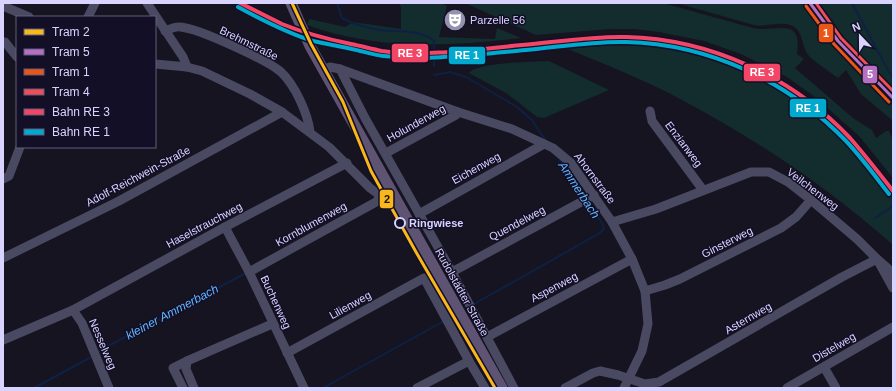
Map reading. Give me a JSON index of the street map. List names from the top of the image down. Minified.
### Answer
{"streets":{"main road":["Rudolstädter Straße"],"street":["Brehmstraße","Holunderweg","Enzianweg","Eichenweg","Adolf-Reichwein-Straße","Ahornstraße","Veilchenweg","Quendelweg","Kornblumenweg","Haselstrauchweg","Ginsterweg","Aspenweg","Buchenweg","Lilienweg","Asternweg","Nesselweg","Distelweg"]},"crossings":[["Holunderweg","Ahornstraße"],["Holunderweg","Rudolstädter Straße"],["Enzianweg","Veilchenweg"],["Eichenweg","Ahornstraße"],["Eichenweg","Rudolstädter Straße"],["Ahornstraße","Veilchenweg"],["Ahornstraße","Quendelweg"],["Ahornstraße","Ginsterweg"],["Ahornstraße","Aspenweg"],["Ahornstraße","Rudolstädter Straße"],["Ahornstraße","Asternweg"],["Veilchenweg","Ginsterweg"],["Veilchenweg","Asternweg"],["Quendelweg","Rudolstädter Straße"],["Kornblumenweg","Buchenweg"],["Haselstrauchweg","Buchenweg"],["Haselstrauchweg","Nesselweg"],["Aspenweg","Rudolstädter Straße"],["Buchenweg","Lilienweg"]],"water":["Ammerbach","kleiner Ammerbach"],"places":{"theatre":["Parzelle 56"],"other":["Ringwiese"]},"lines":["tram line 2","tram line 5","tram line 4","tram line 1"],"legend":["Tram 2","Tram 5","Tram 1","Tram 4","Bahn RE 3","Bahn RE 1"],"north":"top"}
